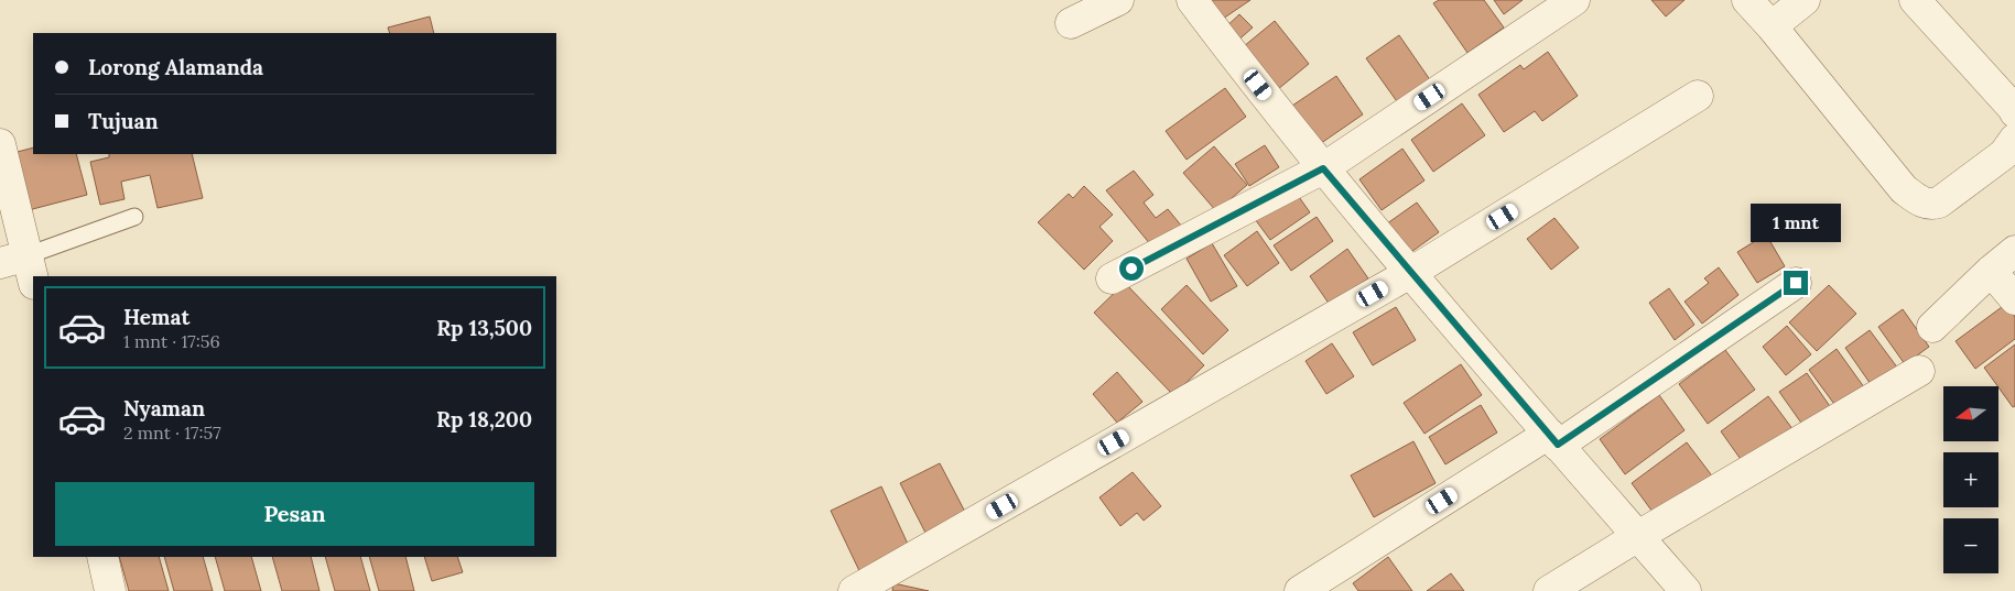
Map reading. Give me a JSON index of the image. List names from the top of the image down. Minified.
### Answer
{"north":"left","page":{"banner":["Lorong Alamanda","Tujuan"],"bubble":"1 mnt","list":[{"name":"Hemat","note":"1 mnt · 17:56","value":"Rp 13,500"},{"name":"Nyaman","note":"2 mnt · 17:57","value":"Rp 18,200"}],"map_buttons":["+","−"],"buttons":"Pesan"}}
